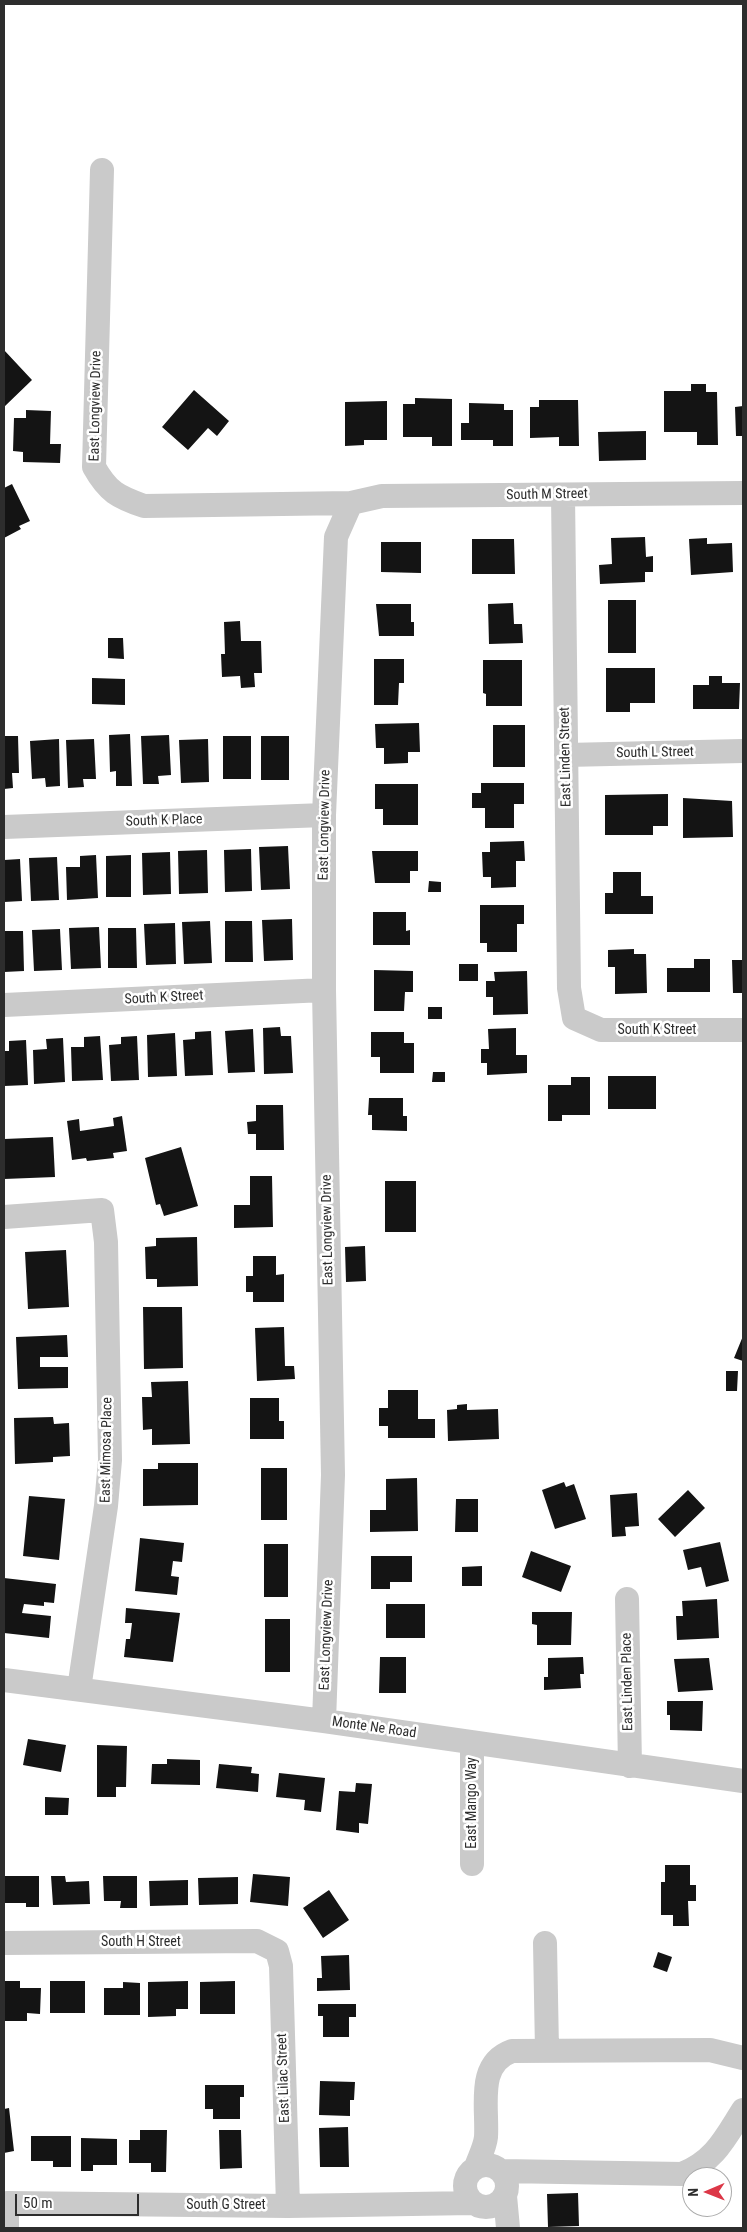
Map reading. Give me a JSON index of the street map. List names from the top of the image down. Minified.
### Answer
{"streets":{"street":["East Longview Drive","South M Street","South L Street","East Linden Street","South K Place","South K Street","East Mimosa Place","East Linden Place","Monte Ne Road","East Mango Way","South H Street","East Lilac Street","South G Street"]},"crossings":[["East Longview Drive","South M Street"],["East Longview Drive","South K Place"],["East Longview Drive","South K Street"],["East Longview Drive","Monte Ne Road"],["South M Street","East Linden Street"],["South L Street","East Linden Street"],["East Linden Street","South K Street"],["East Mimosa Place","Monte Ne Road"],["East Linden Place","Monte Ne Road"],["Monte Ne Road","East Mango Way"],["South H Street","East Lilac Street"],["East Lilac Street","South G Street"]],"scale_bar":"50 m","north":"left"}
